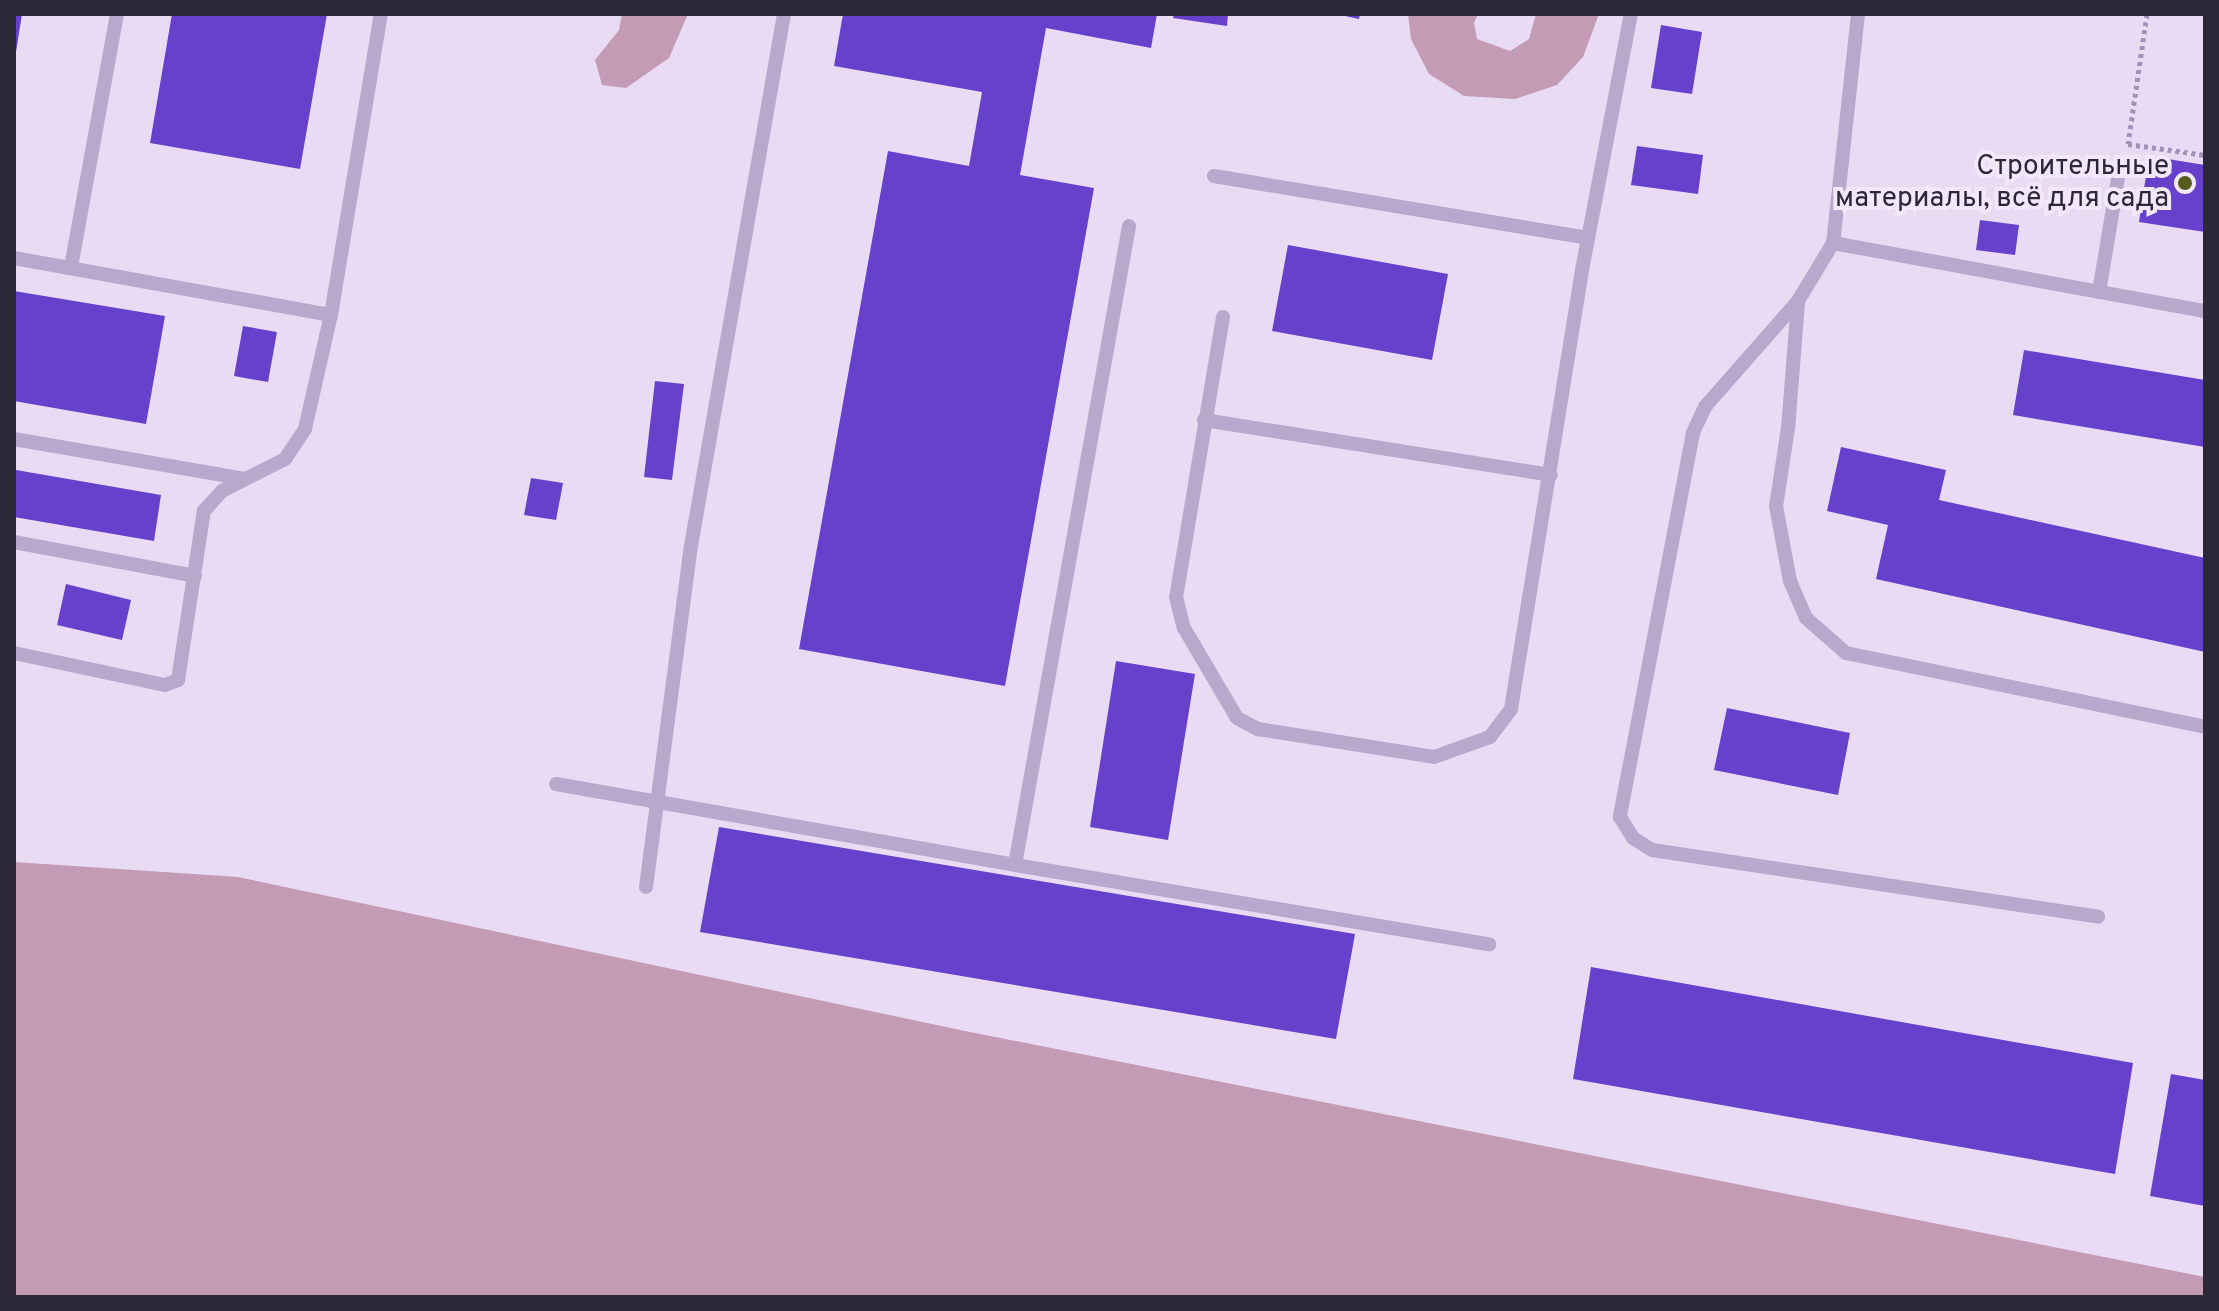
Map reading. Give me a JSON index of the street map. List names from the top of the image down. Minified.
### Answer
{"places":["Строительные материалы, всё для сада"]}
